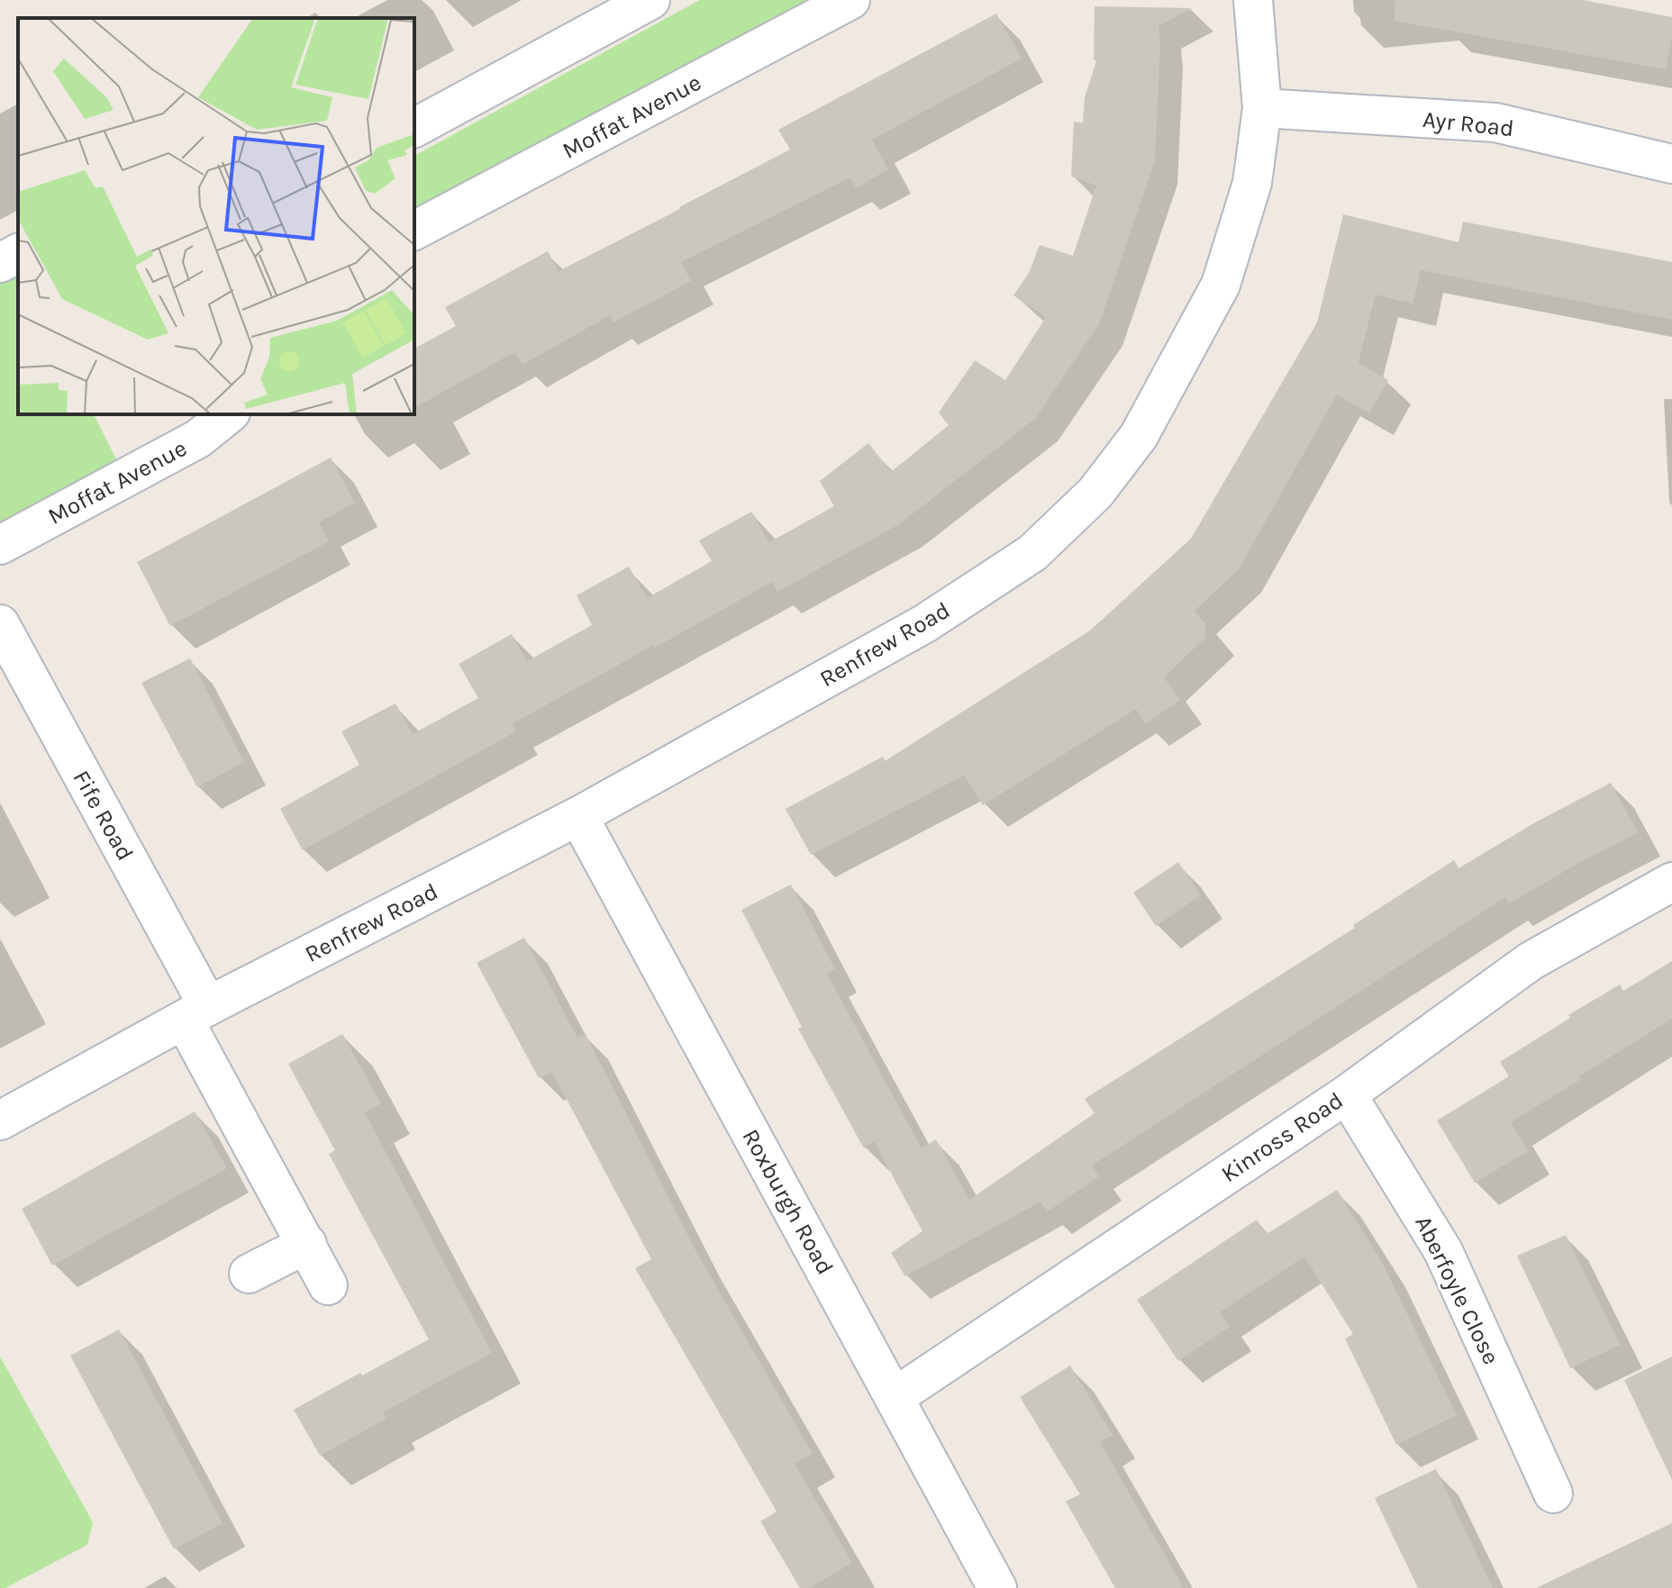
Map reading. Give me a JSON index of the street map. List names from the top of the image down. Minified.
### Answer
{"streets":{"street":["Moffat Avenue","Ayr Road","Renfrew Road","Fife Road","Kinross Road","Roxburgh Road","Aberfoyle Close"]},"crossings":[["Ayr Road","Renfrew Road"],["Renfrew Road","Fife Road"],["Renfrew Road","Roxburgh Road"],["Kinross Road","Roxburgh Road"],["Kinross Road","Aberfoyle Close"]]}
